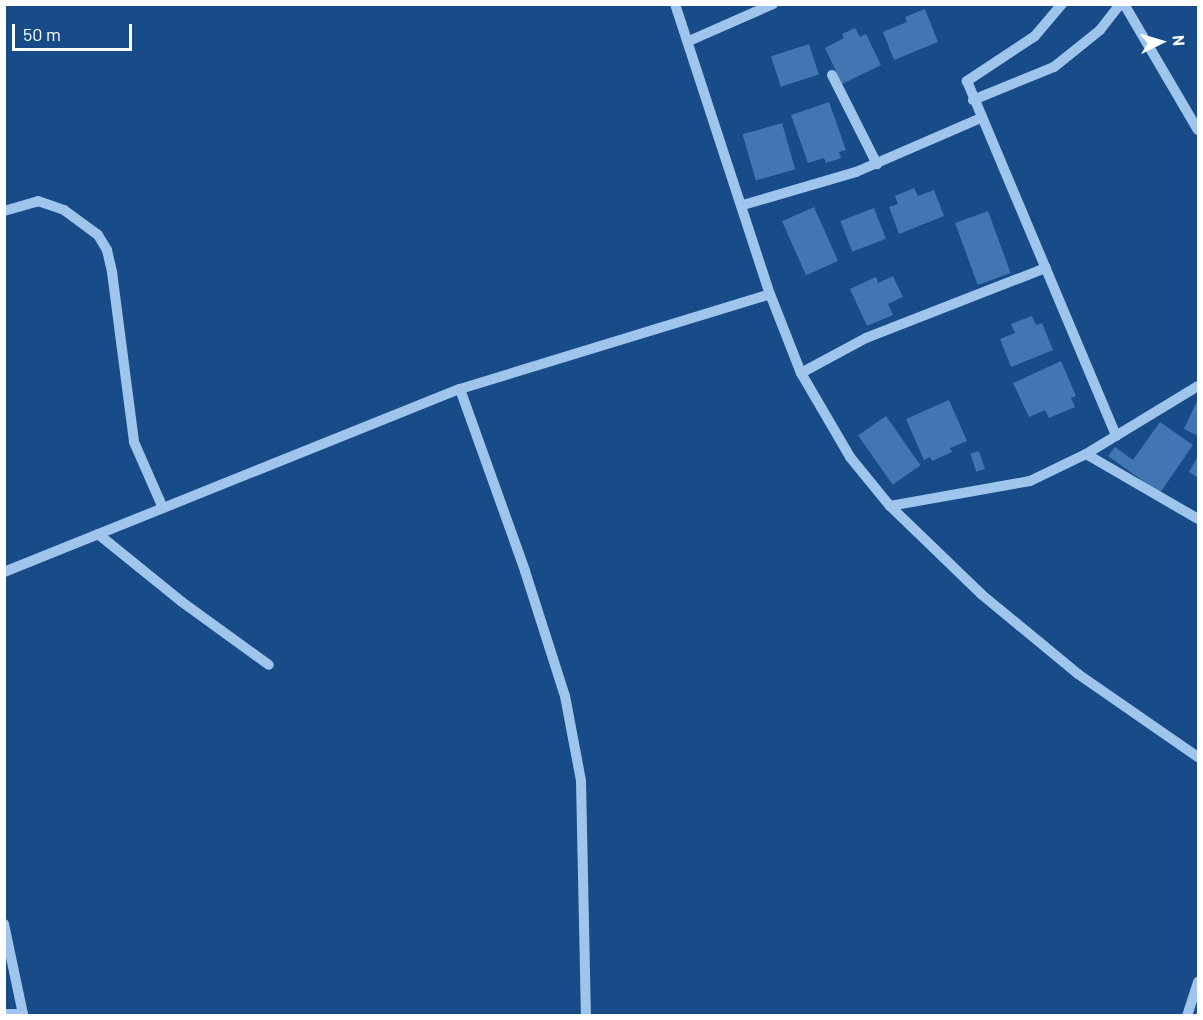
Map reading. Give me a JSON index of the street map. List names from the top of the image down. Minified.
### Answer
{"scale_bar":"50 m","north":"right"}
